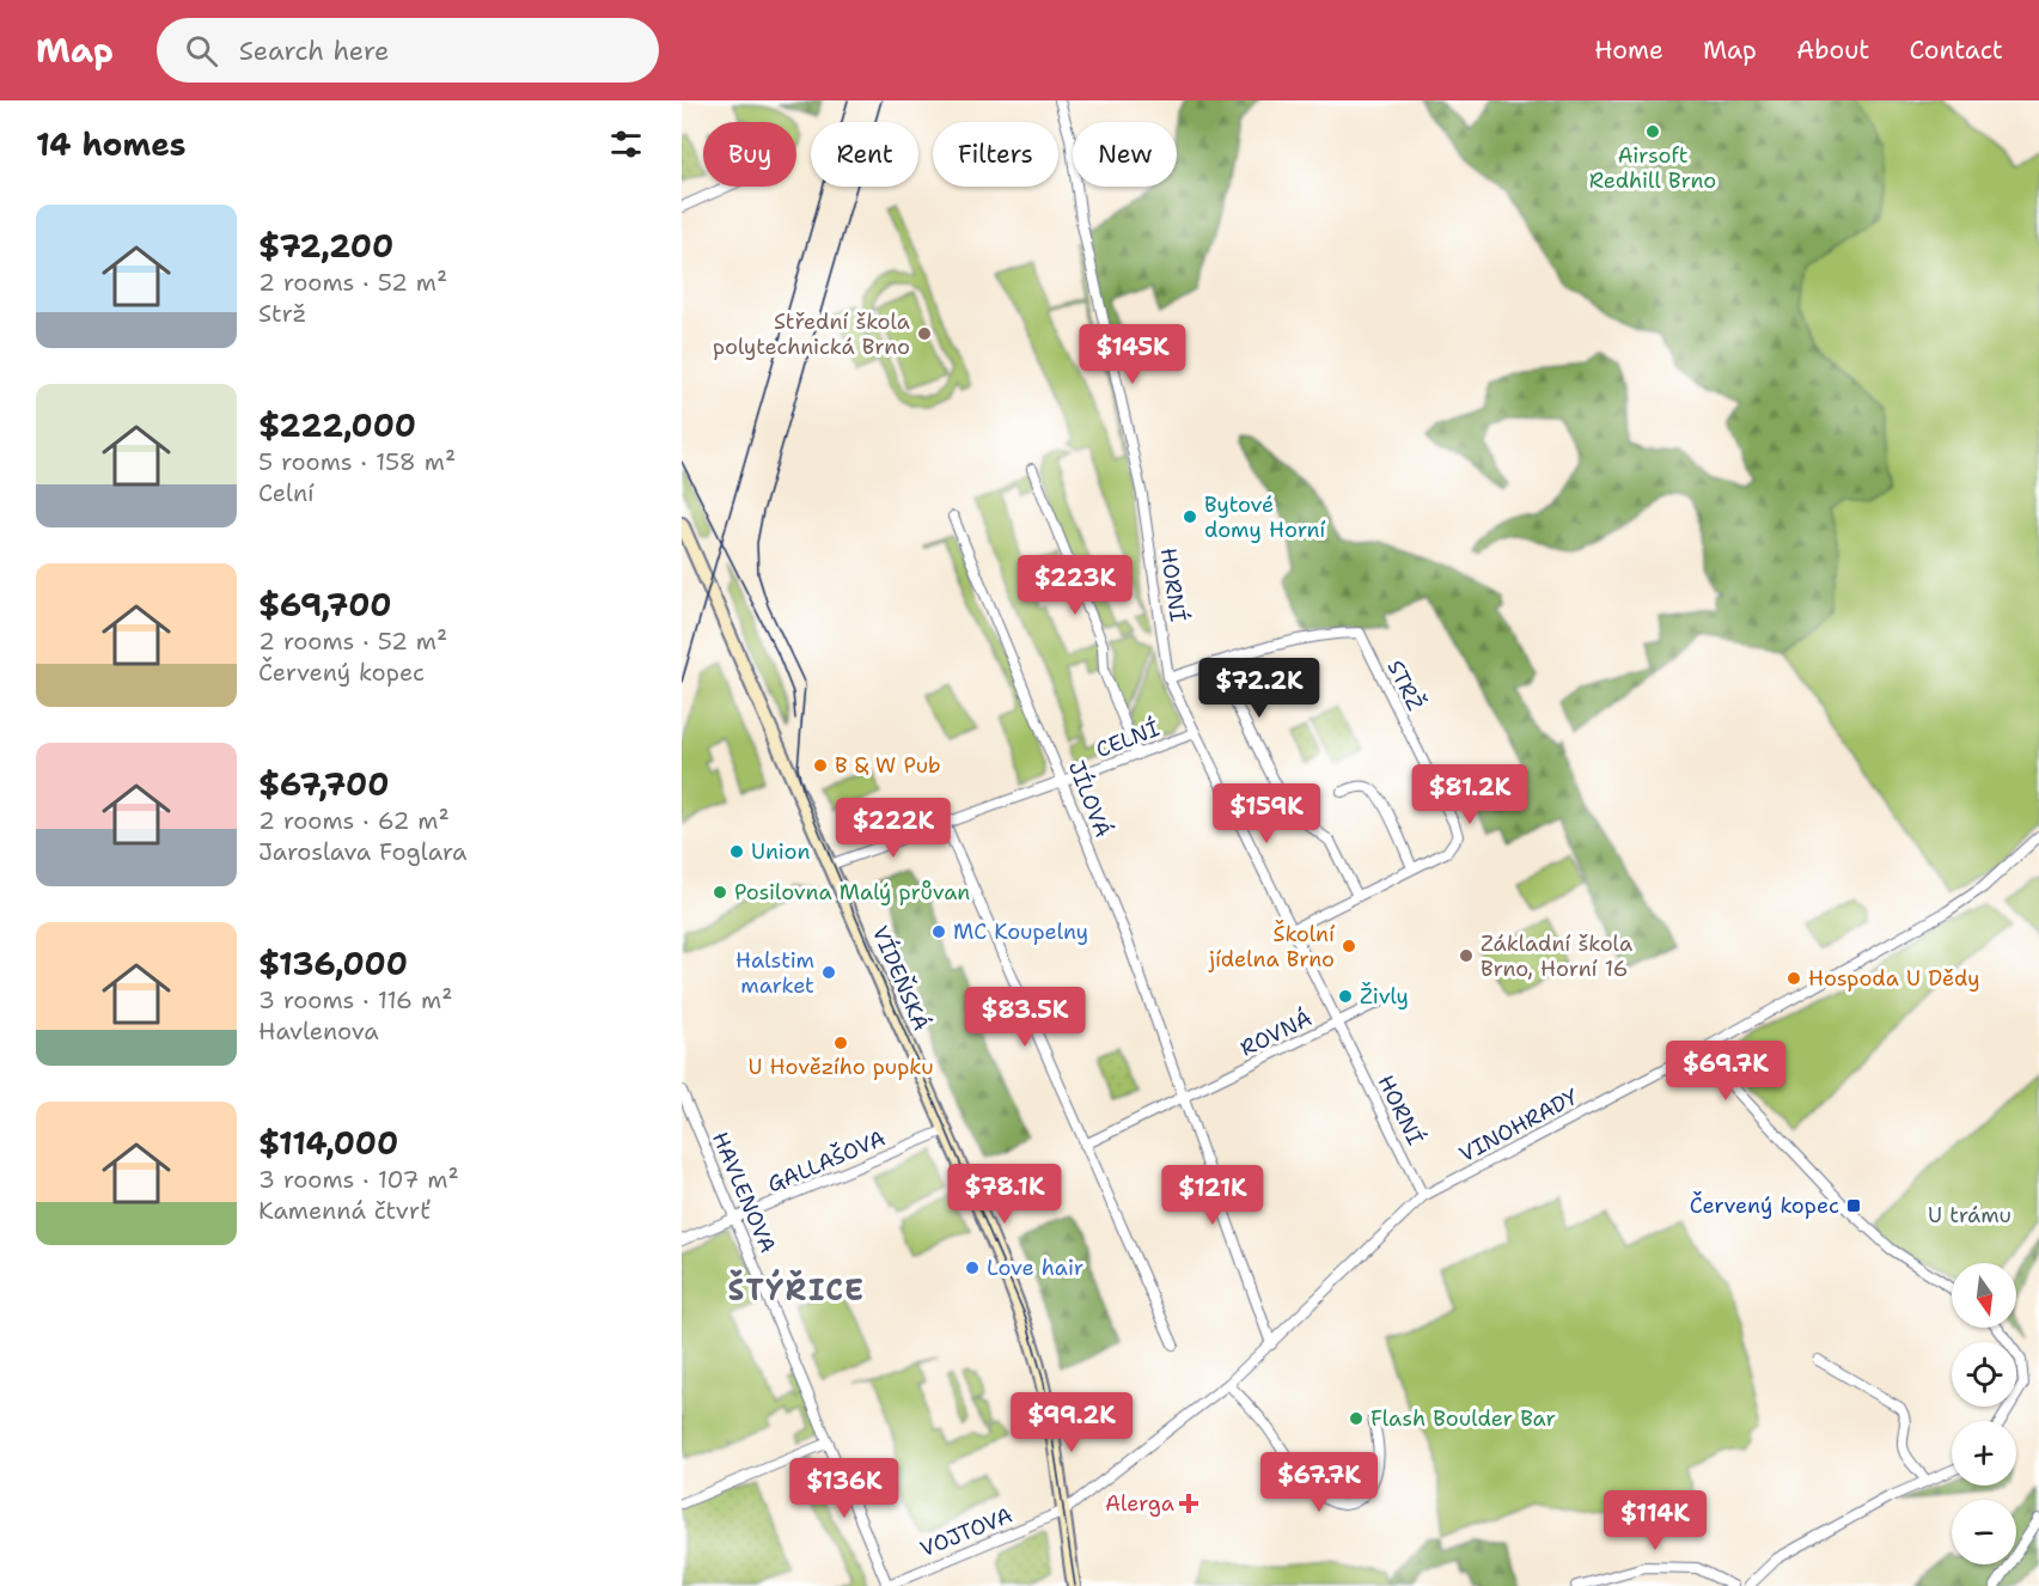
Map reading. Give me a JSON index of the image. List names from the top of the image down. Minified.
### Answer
{"streets":{"main road":["VÍDEŇSKÁ"],"street":["HORNÍ","STRŽ","CELNÍ","JÍLOVÁ","ROVNÁ","VINOHRADY","GALLAŠOVA","HAVLENOVA","VOJTOVA"]},"crossings":[["HORNÍ","STRŽ"],["HORNÍ","CELNÍ"],["HORNÍ","ROVNÁ"],["HORNÍ","VINOHRADY"],["CELNÍ","JÍLOVÁ"],["CELNÍ","VÍDEŇSKÁ"],["JÍLOVÁ","ROVNÁ"],["JÍLOVÁ","VINOHRADY"],["VÍDEŇSKÁ","VINOHRADY"],["VÍDEŇSKÁ","GALLAŠOVA"],["VÍDEŇSKÁ","VOJTOVA"],["VINOHRADY","VOJTOVA"],["GALLAŠOVA","HAVLENOVA"],["HAVLENOVA","VOJTOVA"]],"districts":["ŠTÝŘICE"],"parks":["U trámu"],"places":{"other":["Airsoft Redhill Brno","Střední škola polytechnická Brno","Bytové domy Horní","B & W Pub","Union","Posilovna Malý průvan","MC Koupelny","Školní jídelna Brno","Základní škola Brno, Horní 16","Halstim market","Hospoda U Dědy","Živly","U Hovězího pupku","Love hair","Flash Boulder Bar"],"transit":["Červený kopec"],"health":["Alerga"]},"north":"bottom","page":{"header":"Map","search":"Search here","nav":["Home","Map","About","Contact"],"heading":"14 homes","chip":["Buy","Rent","Filters","New"],"list":[{"name":"$72,200","note":"2 rooms · 52 m² · Strž"},{"name":"$222,000","note":"5 rooms · 158 m² · Celní"},{"name":"$69,700","note":"2 rooms · 52 m² · Červený kopec"},{"name":"$67,700","note":"2 rooms · 62 m² · Jaroslava Foglara"},{"name":"$136,000","note":"3 rooms · 116 m² · Havlenova"},{"name":"$114,000","note":"3 rooms · 107 m² · Kamenná čtvrť"}],"price":["$145K","$223K","$72.2K","$81.2K","$159K","$222K","$83.5K","$69.7K","$78.1K","$121K","$99.2K","$67.7K","$136K","$114K"],"map_buttons":["+","−"]}}
